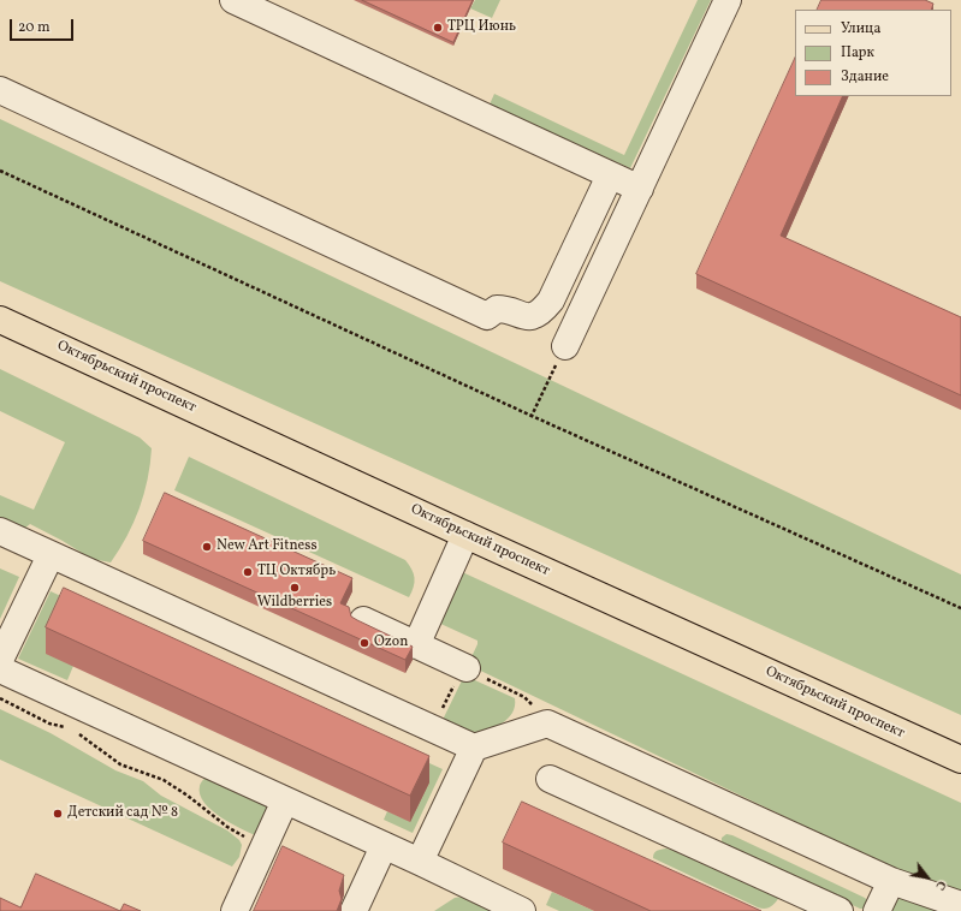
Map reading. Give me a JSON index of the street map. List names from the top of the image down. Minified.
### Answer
{"streets":{"main road":["Октябрьский проспект"]},"places":["ТРЦ Июнь","New Art Fitness","ТЦ Октябрь","Wildberries","Ozon","Детский сад № 8"],"legend":["Улица","Парк","Здание"],"scale_bar":"20 m","north":"bottom right"}
